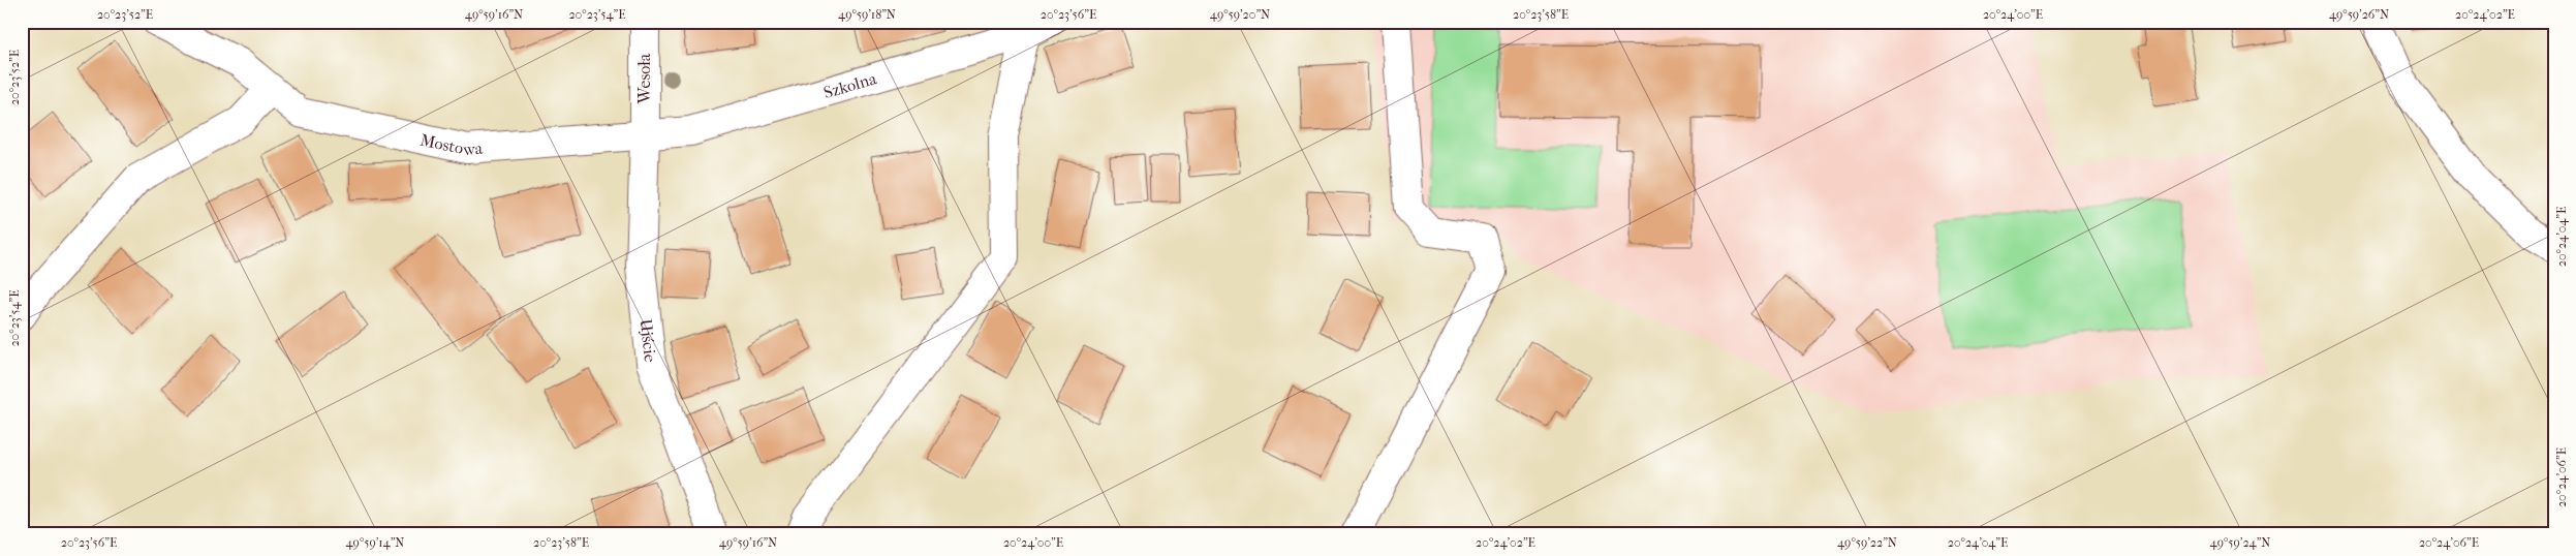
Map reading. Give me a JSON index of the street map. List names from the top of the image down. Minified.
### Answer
{"streets":{"street":["Wesoła","Szkolna","Mostowa","Ujście"]},"crossings":[["Wesoła","Szkolna"],["Wesoła","Mostowa"],["Wesoła","Ujście"],["Szkolna","Mostowa"],["Szkolna","Ujście"],["Mostowa","Ujście"]],"coordinates":["20°23'52\"E","49°59'16\"N","20°23'54\"E","49°59'18\"N","20°23'56\"E","49°59'20\"N","20°23'58\"E","20°24'00\"E","49°59'26\"N","20°24'02\"E","20°24'04\"E","20°24'06\"E","49°59'14\"N","49°59'22\"N","49°59'24\"N"]}
